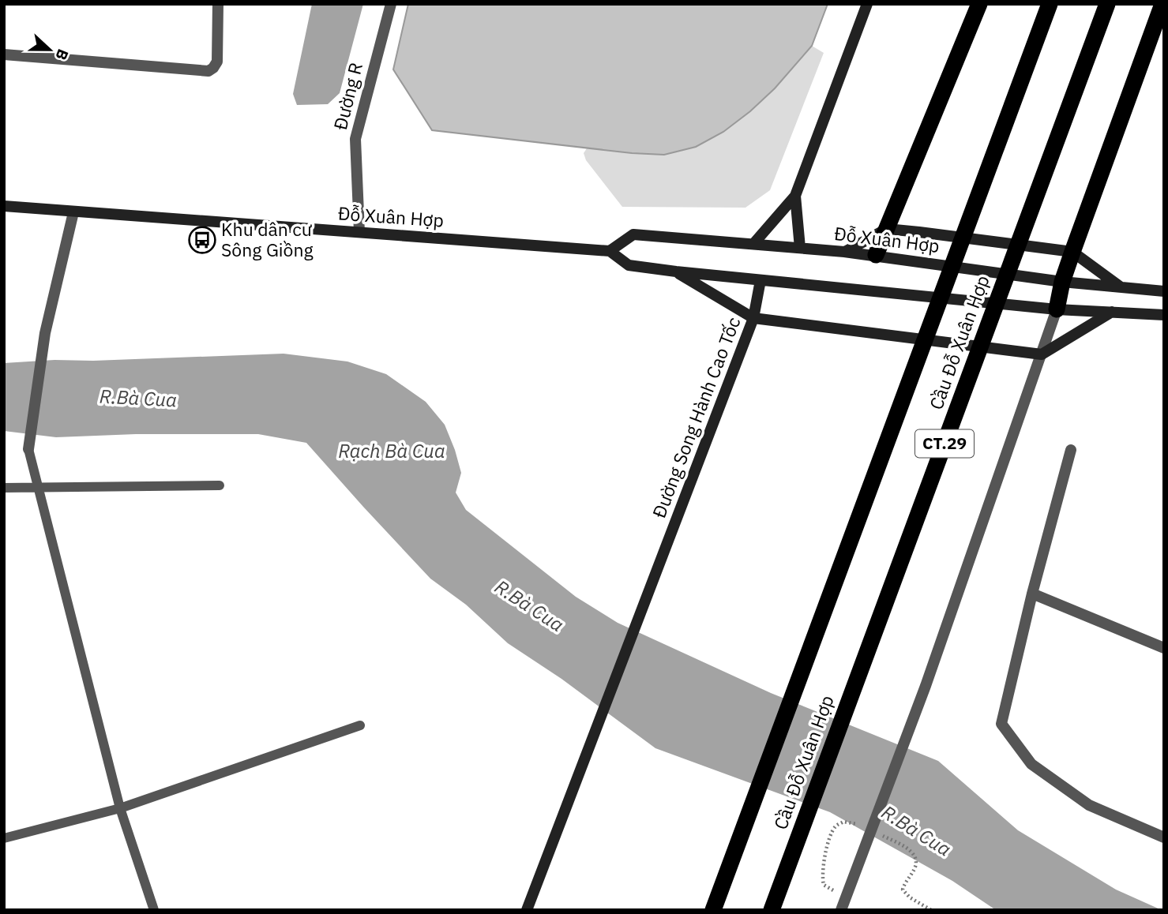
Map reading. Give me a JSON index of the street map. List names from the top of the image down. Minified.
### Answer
{"streets":{"highway":["Cầu Đỗ Xuân Hợp","CT.29"],"main road":["Đỗ Xuân Hợp","Đường Song Hành Cao Tốc"],"street":["Đường R"]},"crossings":[["Đường R","Đỗ Xuân Hợp"],["Đỗ Xuân Hợp","Đường Song Hành Cao Tốc"]],"water":["R.Bà Cua","Rạch Bà Cua"],"places":{"bus stop":["Khu dân cư Sông Giồng"]},"north":"right"}
